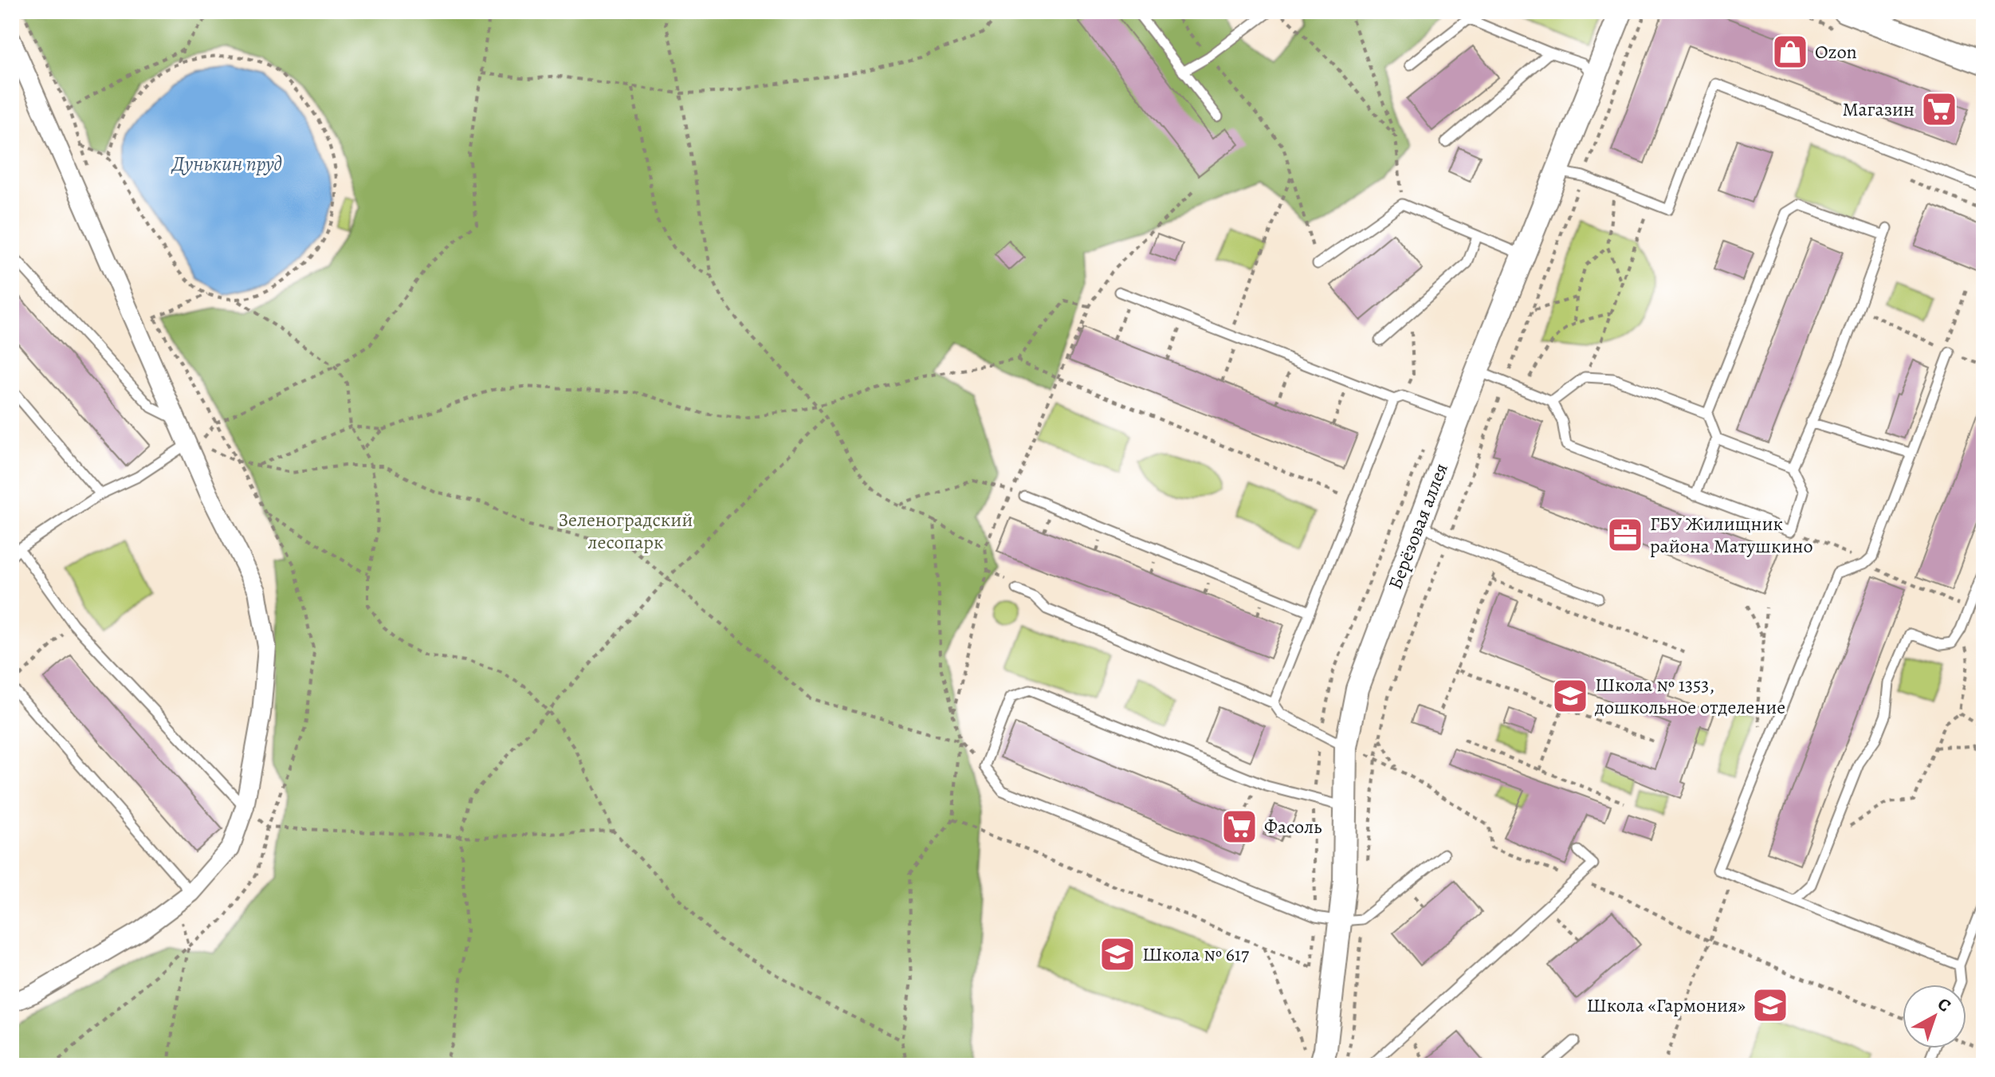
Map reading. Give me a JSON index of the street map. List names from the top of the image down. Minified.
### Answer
{"streets":{"street":["Берёзовая аллея"]},"water":["Дунькин пруд"],"parks":["Зеленоградский лесопарк"],"places":{"shop":["Ozon"],"supermarket":["Магазин","Фасоль"],"office":["ГБУ Жилищник района Матушкино"],"school or university":["Школа № 1353, дошкольное отделение","Школа № 617","Школа «Гармония»"]},"north":"top right"}
